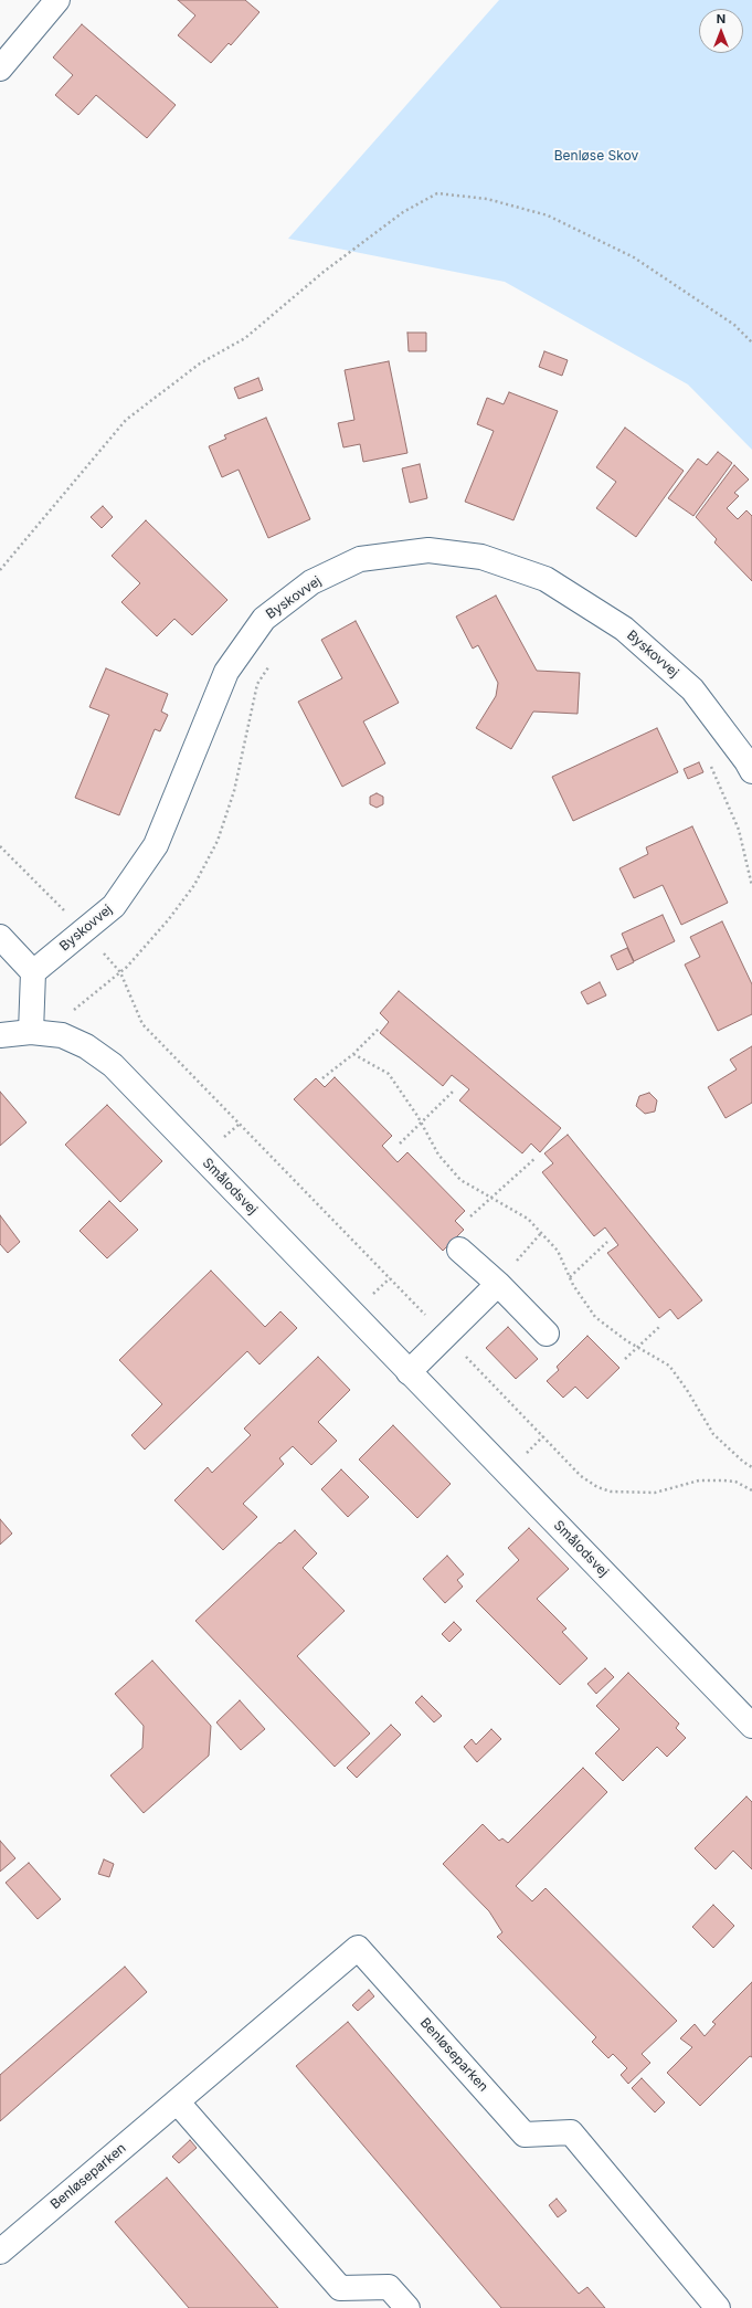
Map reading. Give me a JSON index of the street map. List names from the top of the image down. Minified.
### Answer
{"streets":{"street":["Byskovvej","Smålodsvej","Benløseparken"]},"parks":["Benløse Skov"],"north":"top"}
